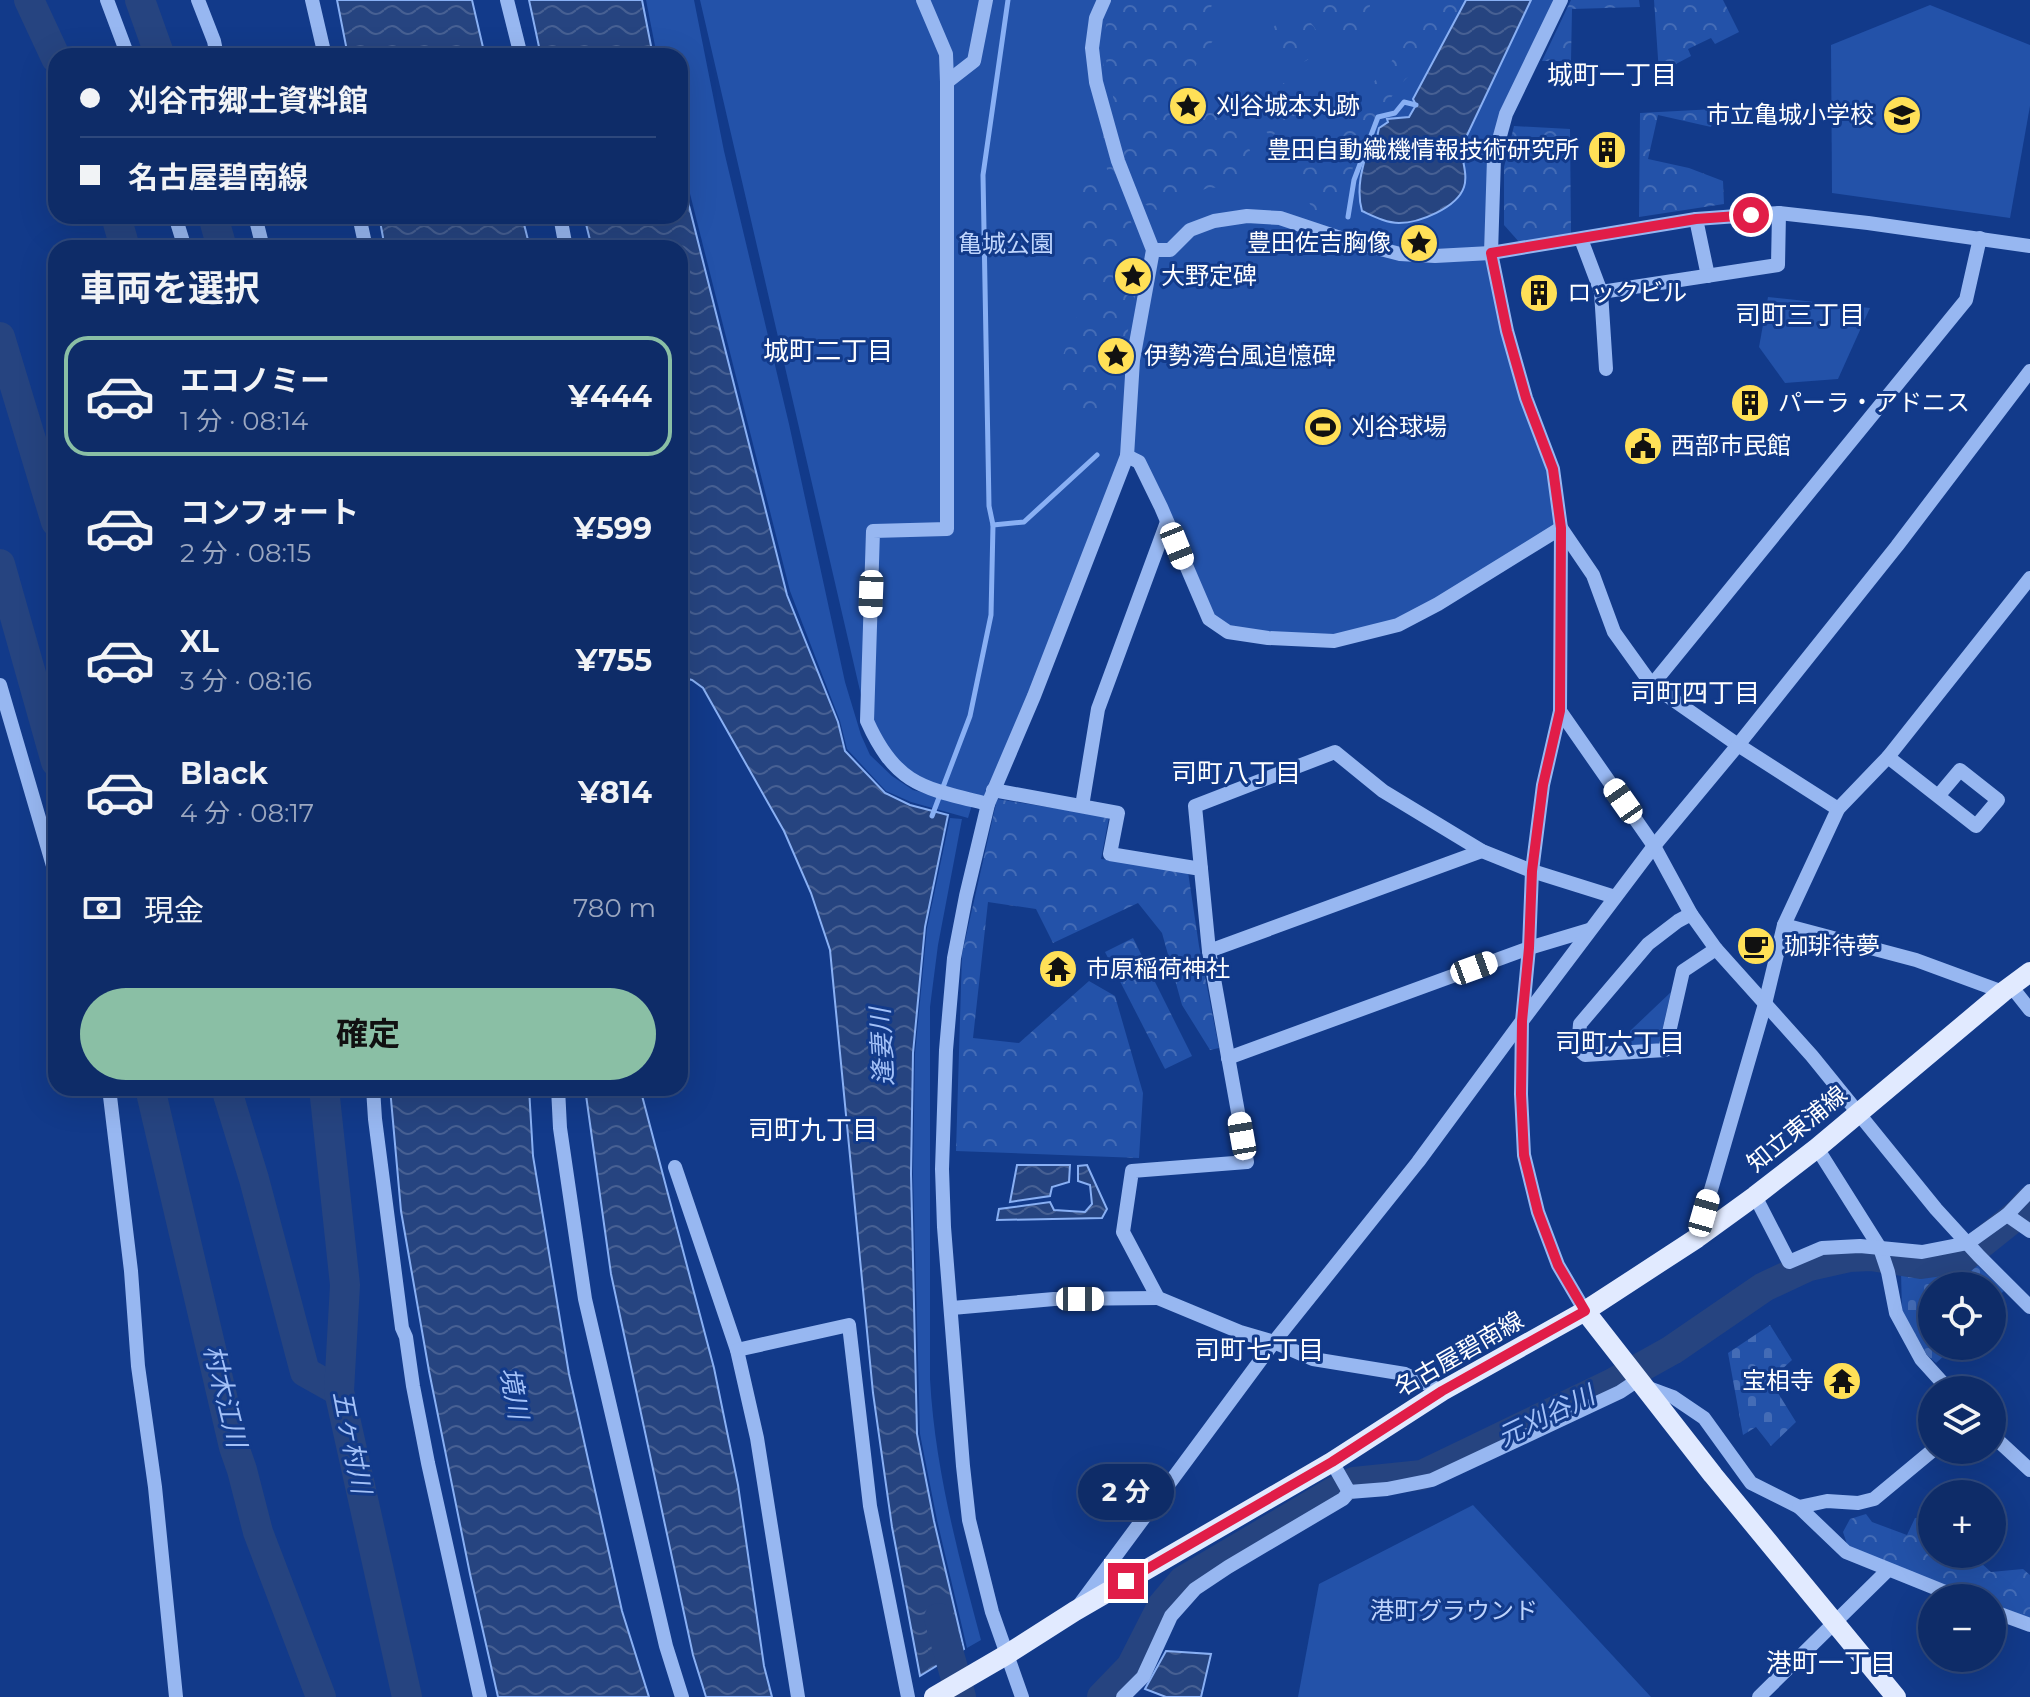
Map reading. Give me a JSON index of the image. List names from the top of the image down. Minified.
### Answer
{"streets":{"main road":["知立東浦線","名古屋碧南線"]},"crossings":[["知立東浦線","名古屋碧南線"]],"districts":["城町一丁目","司町三丁目","城町二丁目","司町四丁目","司町八丁目","司町六丁目","司町九丁目","司町七丁目","港町一丁目"],"water":["逢妻川","境川","村木江川","元刈谷川","五ヶ村川"],"parks":["亀城公園","港町グラウンド"],"places":{"place":["刈谷城本丸跡","豊田佐吉胸像","大野定碑","伊勢湾台風追憶碑"],"school or university":["市立亀城小学校"],"building":["豊田自動織機情報技術研究所","ロックビル","パーラ・アドニス"],"sports":["刈谷球場"],"public building":["西部市民館"],"cafe":["珈琲待夢"],"temple":["市原稲荷神社","宝相寺"]},"page":{"banner":["刈谷市郷土資料館","名古屋碧南線"],"heading":"車両を選択","list":[{"name":"エコノミー","note":"1 分 · 08:14","value":"¥444"},{"name":"コンフォート","note":"2 分 · 08:15","value":"¥599"},{"name":"XL","note":"3 分 · 08:16","value":"¥755"},{"name":"Black","note":"4 分 · 08:17","value":"¥814"}],"pay":["現金","780 m"],"buttons":"確定","map_buttons":["+","−"],"bubble":"2 分"}}
